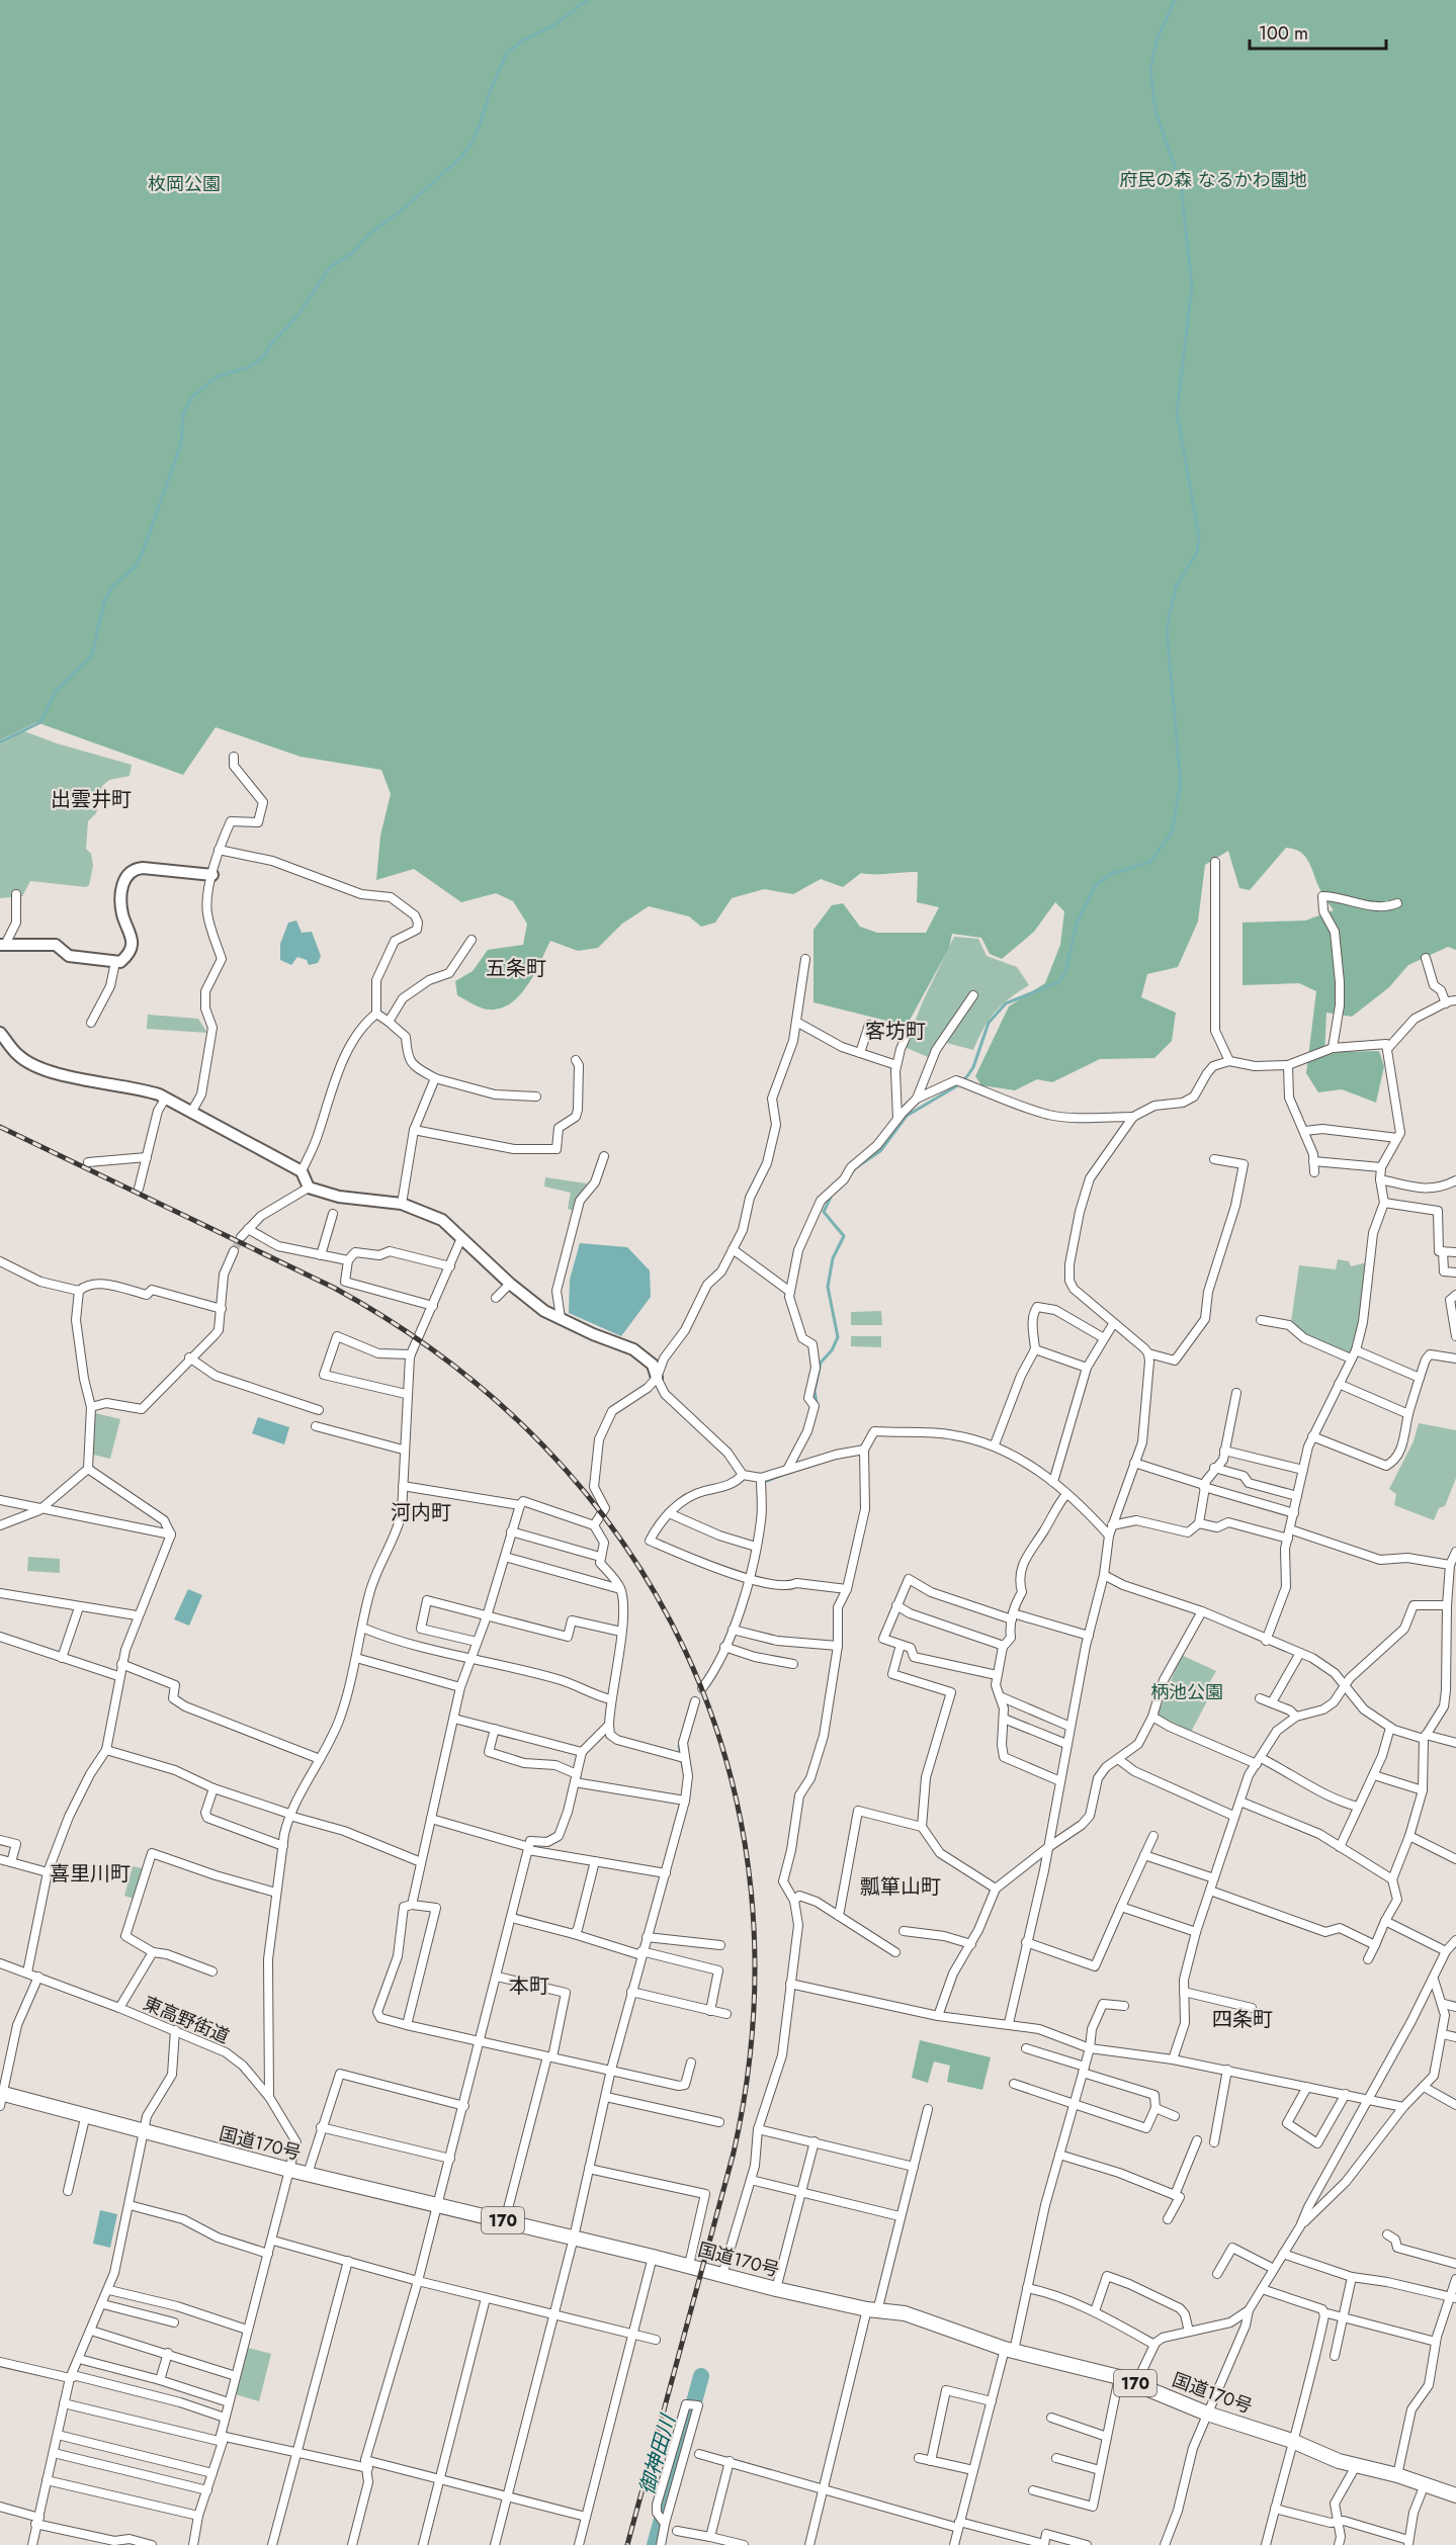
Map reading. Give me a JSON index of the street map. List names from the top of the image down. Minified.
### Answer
{"streets":{"highway":["国道170号","170"],"street":["東高野街道"]},"crossings":[["東高野街道","国道170号"]],"districts":["出雲井町","五条町","客坊町","河内町","喜里川町","瓢箪山町","本町","四条町"],"water":["御神田川"],"parks":["府民の森 なるかわ園地","枚岡公園","柄池公園"],"scale_bar":"100 m"}
